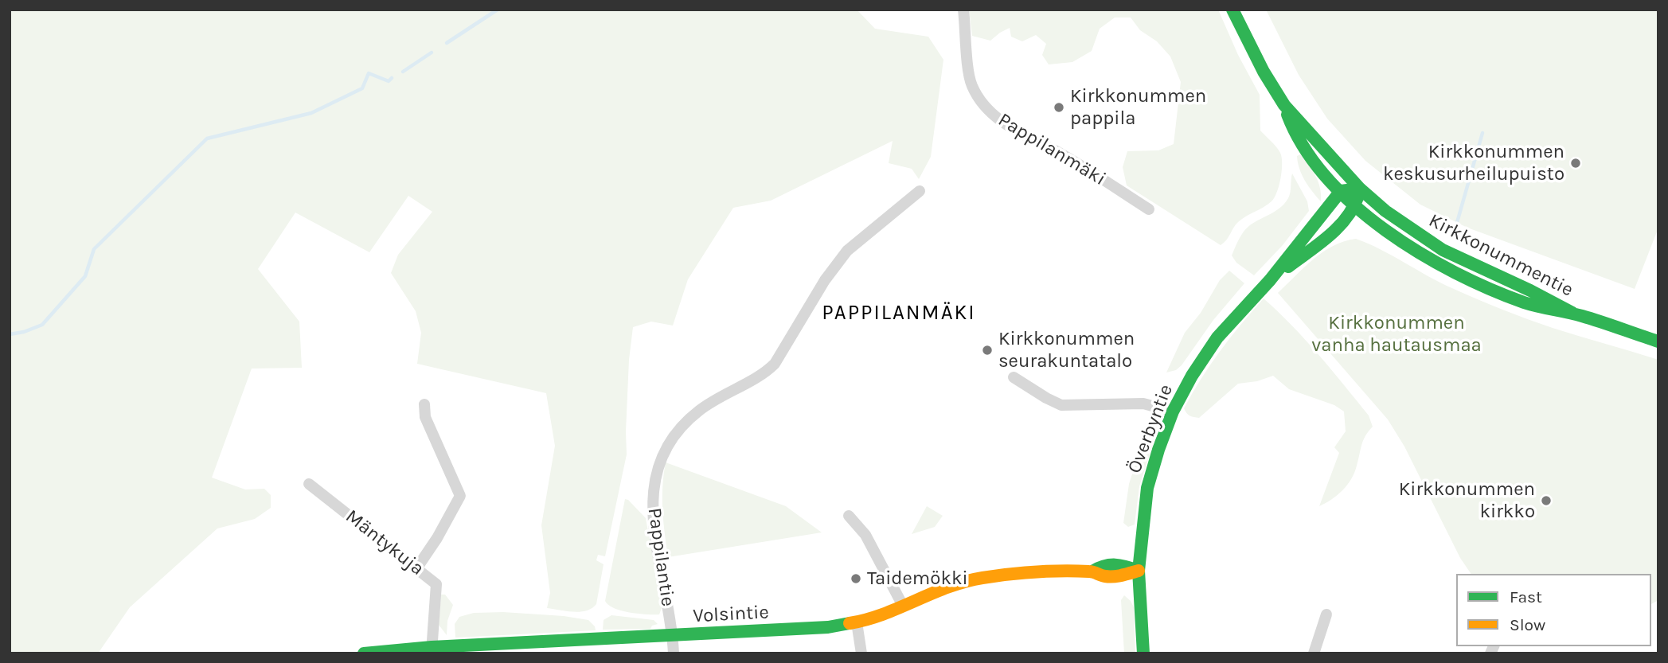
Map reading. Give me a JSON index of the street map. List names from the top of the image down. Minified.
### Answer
{"streets":{"street":["Pappilanmäki","Kirkkonummentie","Överbyntie","Mäntykuja","Pappilantie","Volsintie"]},"crossings":[["Kirkkonummentie","Överbyntie"],["Överbyntie","Volsintie"],["Mäntykuja","Volsintie"],["Pappilantie","Volsintie"]],"districts":["PAPPILANMÄKI"],"parks":["Kirkkonummen vanha hautausmaa"],"places":["Kirkkonummen pappila","Kirkkonummen keskusurheilupuisto","Kirkkonummen seurakuntatalo","Kirkkonummen kirkko","Taidemökki"],"legend":["Fast","Slow"]}
